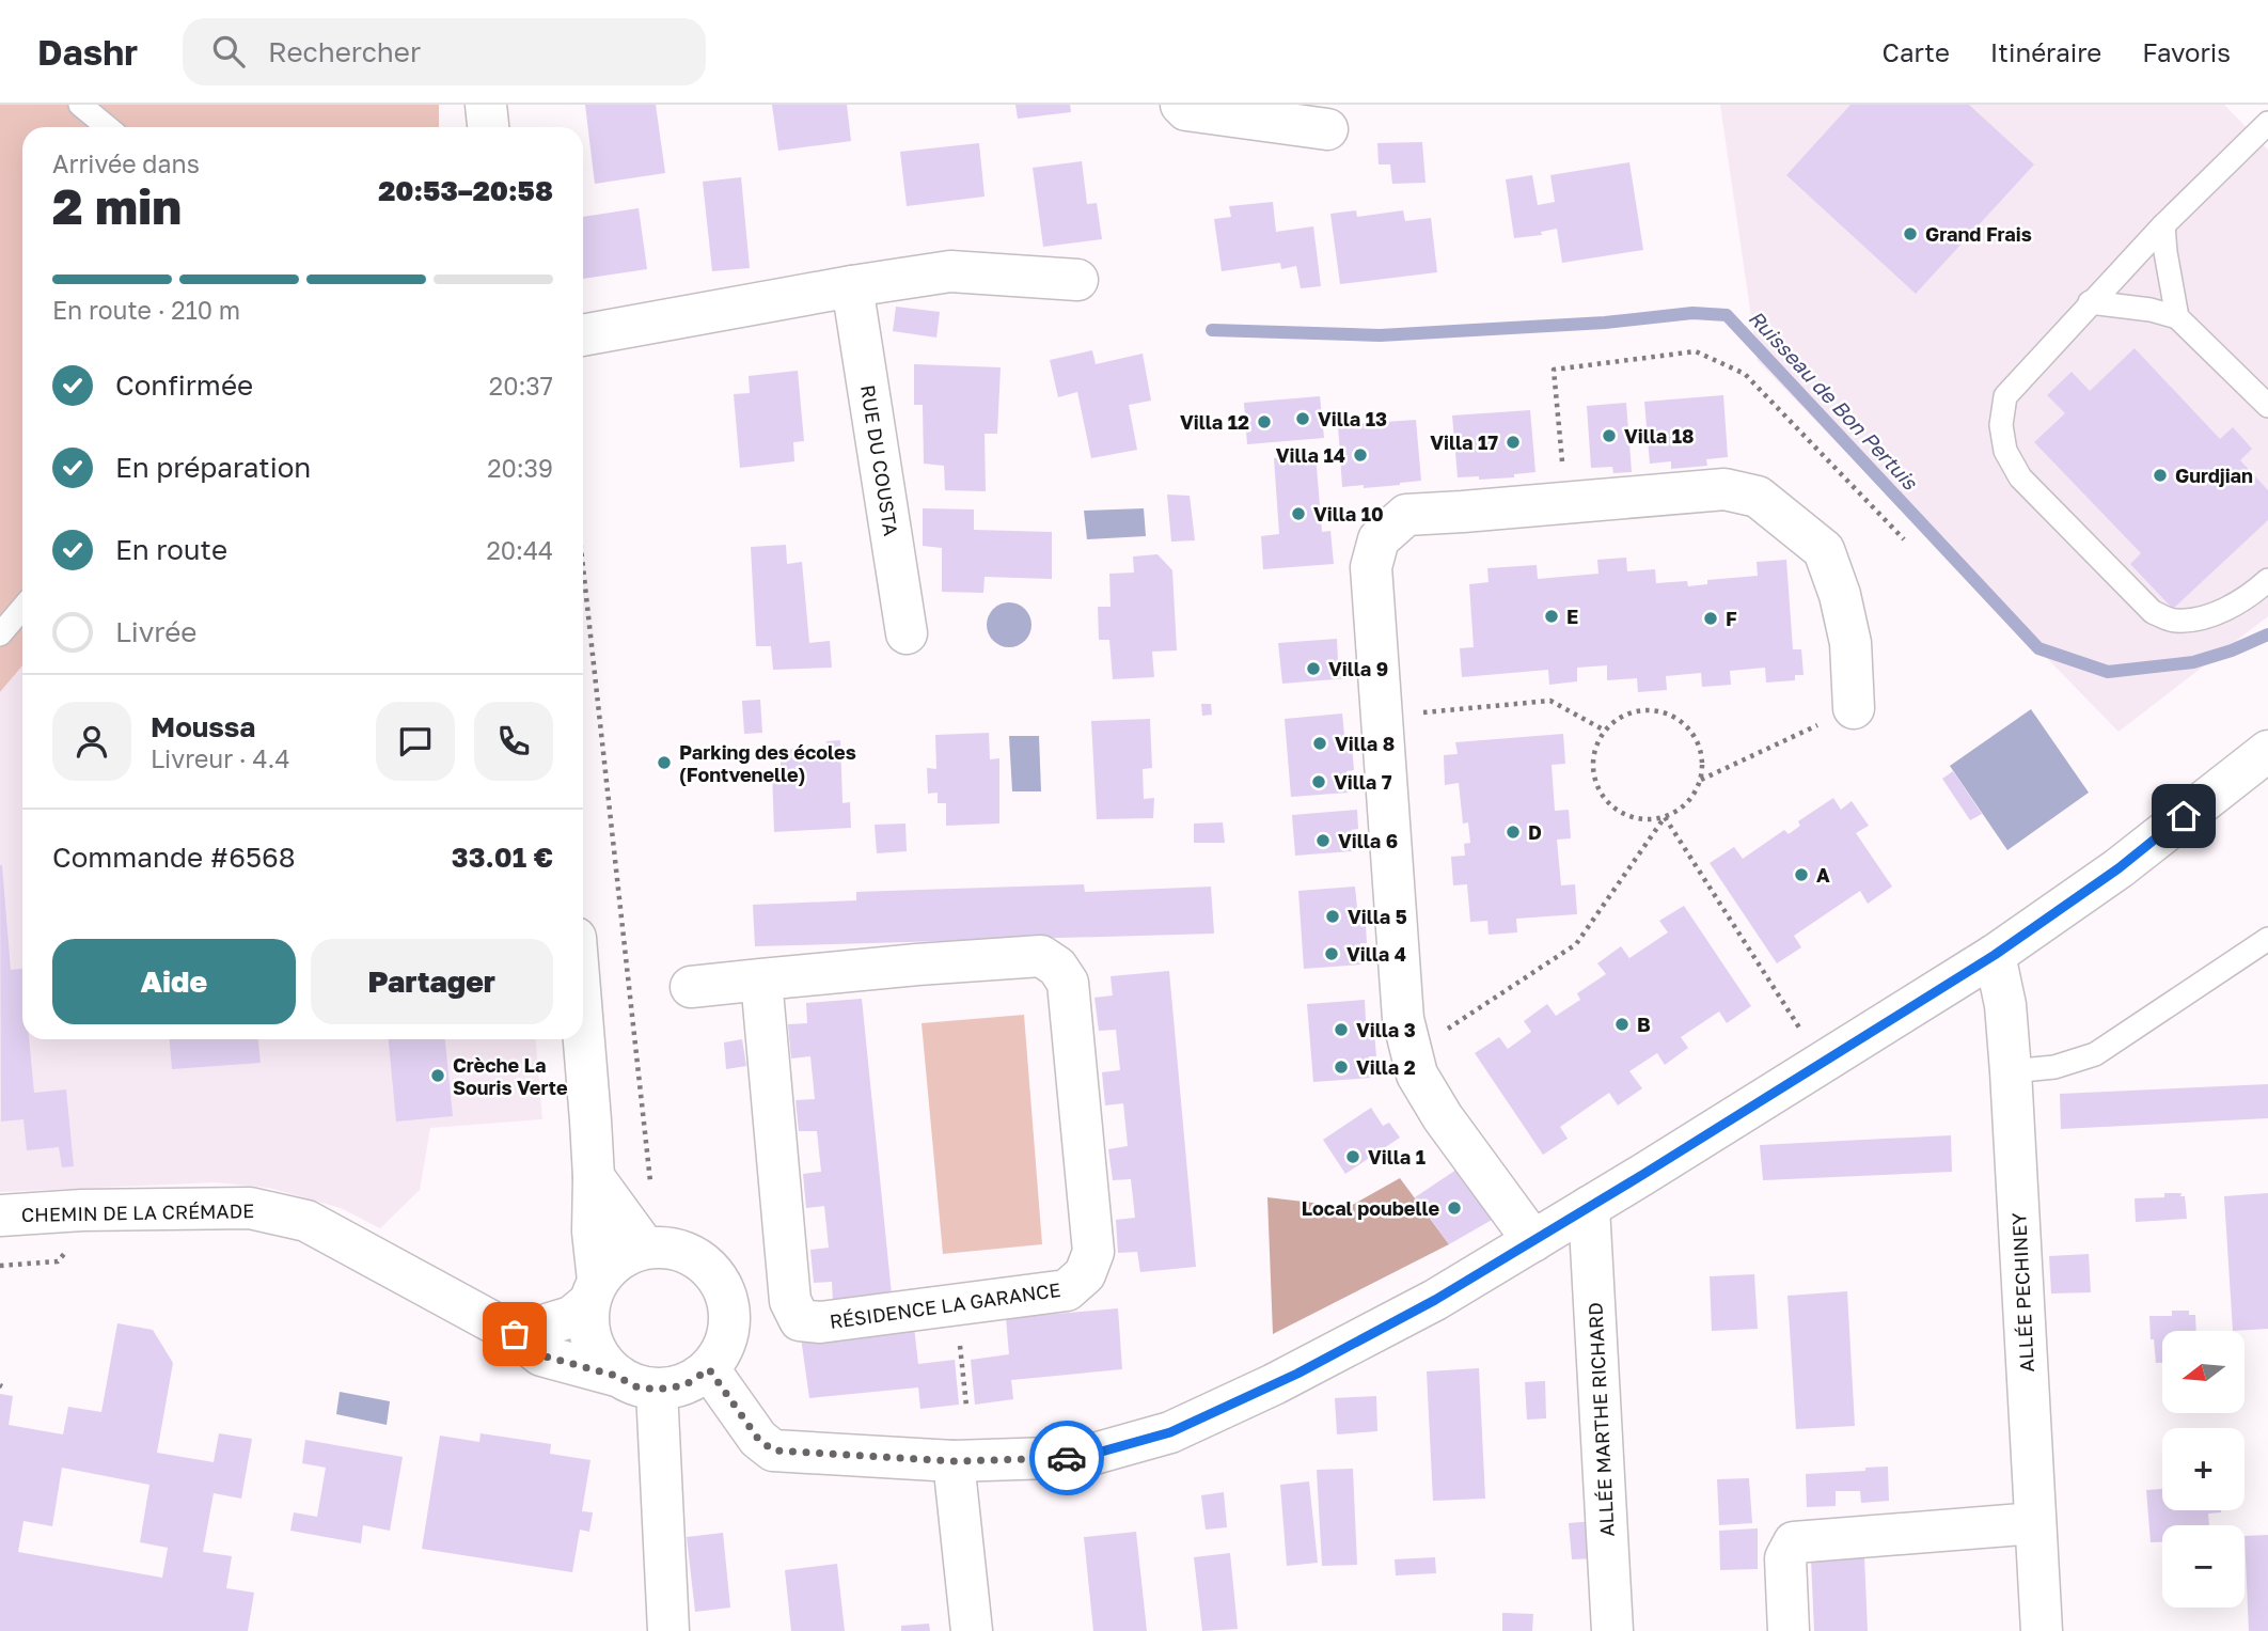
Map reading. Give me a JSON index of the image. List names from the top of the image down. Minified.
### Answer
{"streets":{"street":["RUE DU COUSTA","CHEMIN DE LA CRÉMADE","ALLÉE PECHINEY","RÉSIDENCE LA GARANCE","ALLÉE MARTHE RICHARD"]},"water":["Ruisseau de Bon Pertuis"],"places":["Grand Frais","Villa 13","Villa 12","Villa 18","Villa 17","Villa 14","Gurdjian","Villa 10","E","F","Villa 9","Villa 8","Parking des écoles (Fontvenelle)","Villa 7","D","Villa 6","A","Villa 5","Villa 4","B","Villa 3","Villa 2","Crèche La Souris Verte","Villa 1","Local poubelle"],"north":"left","page":{"header":"Dashr","search":"Rechercher","nav":["Carte","Itinéraire","Favoris"],"heading":["2 min","Arrivée dans","20:53–20:58"],"panel":["Moussa","Livreur · 4.4","Commande #6568","33.01 €"],"bar":"En route · 210 m","list":[["Confirmée","20:37"],["En préparation","20:39"],["En route","20:44"],"Livrée"],"buttons":["Aide","Partager"],"map_buttons":["+","−"]}}
